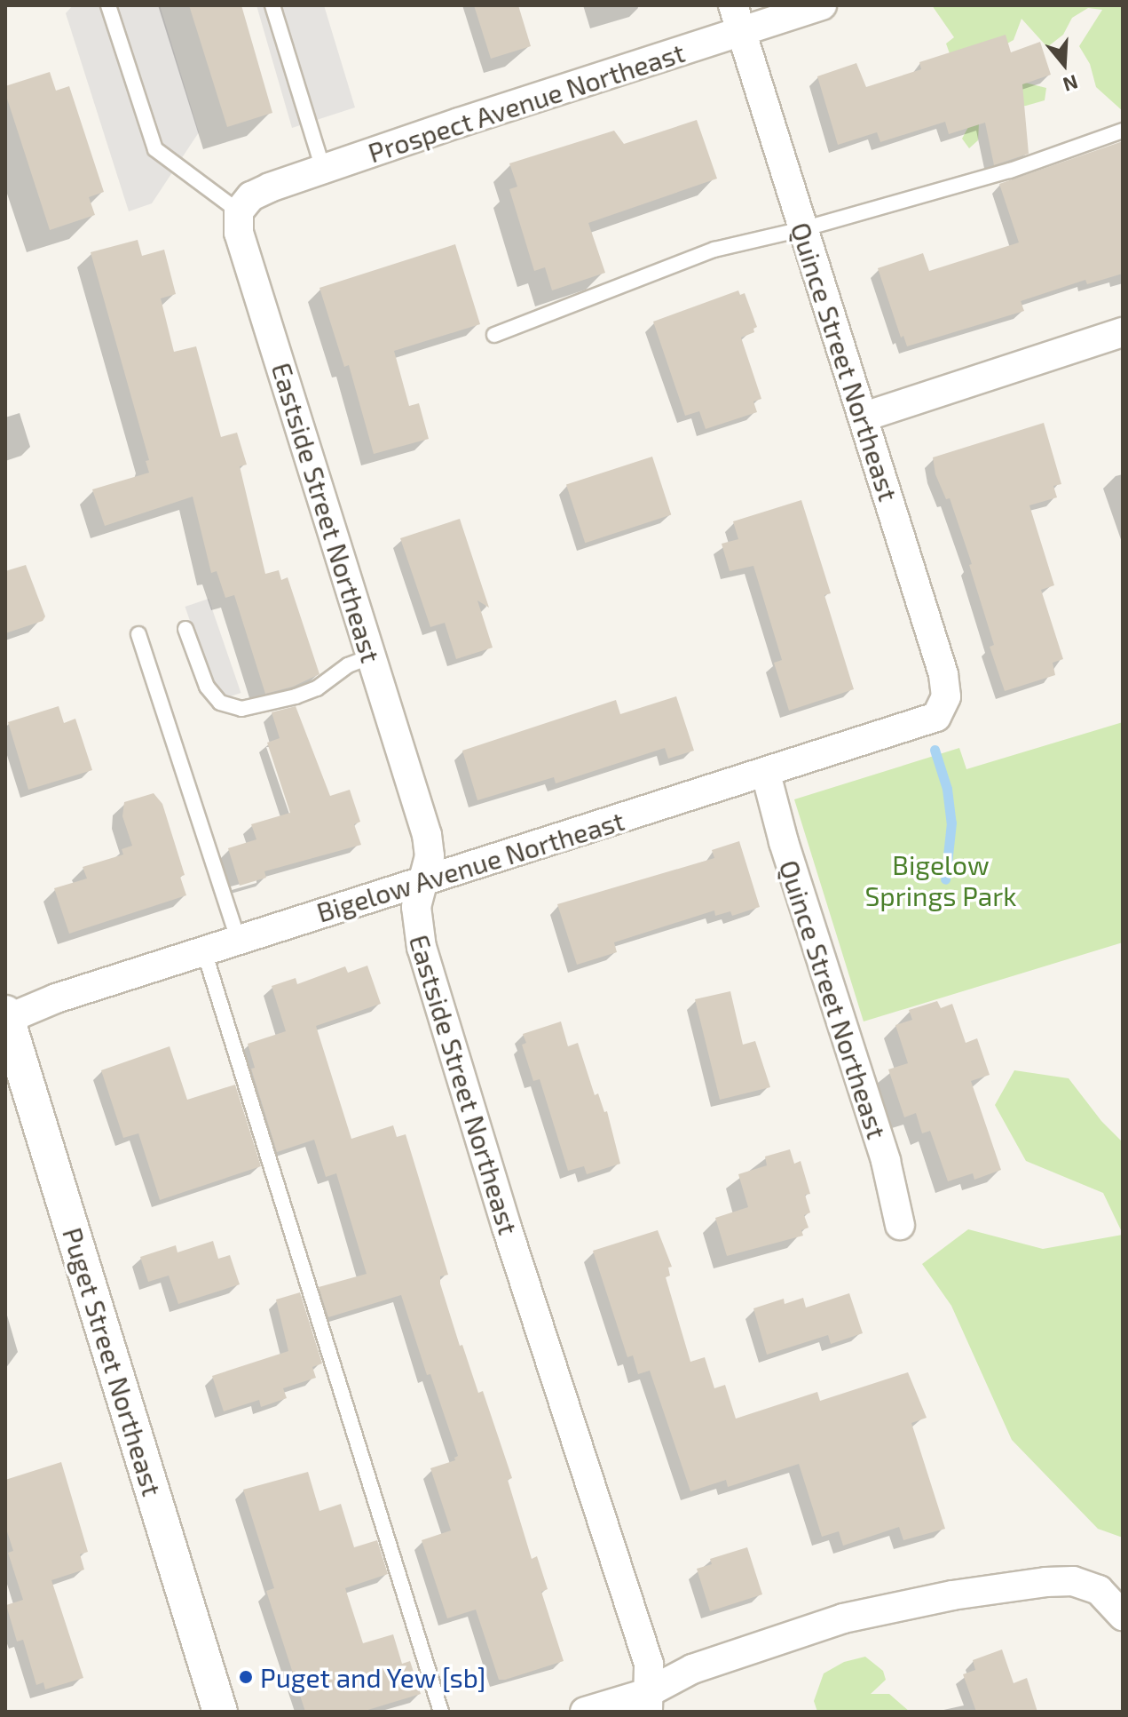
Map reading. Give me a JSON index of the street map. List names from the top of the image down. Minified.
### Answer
{"streets":{"street":["Prospect Avenue Northeast","Quince Street Northeast","Eastside Street Northeast","Bigelow Avenue Northeast","Puget Street Northeast"]},"crossings":[["Prospect Avenue Northeast","Quince Street Northeast"],["Prospect Avenue Northeast","Eastside Street Northeast"],["Quince Street Northeast","Bigelow Avenue Northeast"],["Eastside Street Northeast","Bigelow Avenue Northeast"],["Bigelow Avenue Northeast","Puget Street Northeast"]],"parks":["Bigelow Springs Park"],"places":["Puget and Yew [sb]"],"north":"bottom"}
